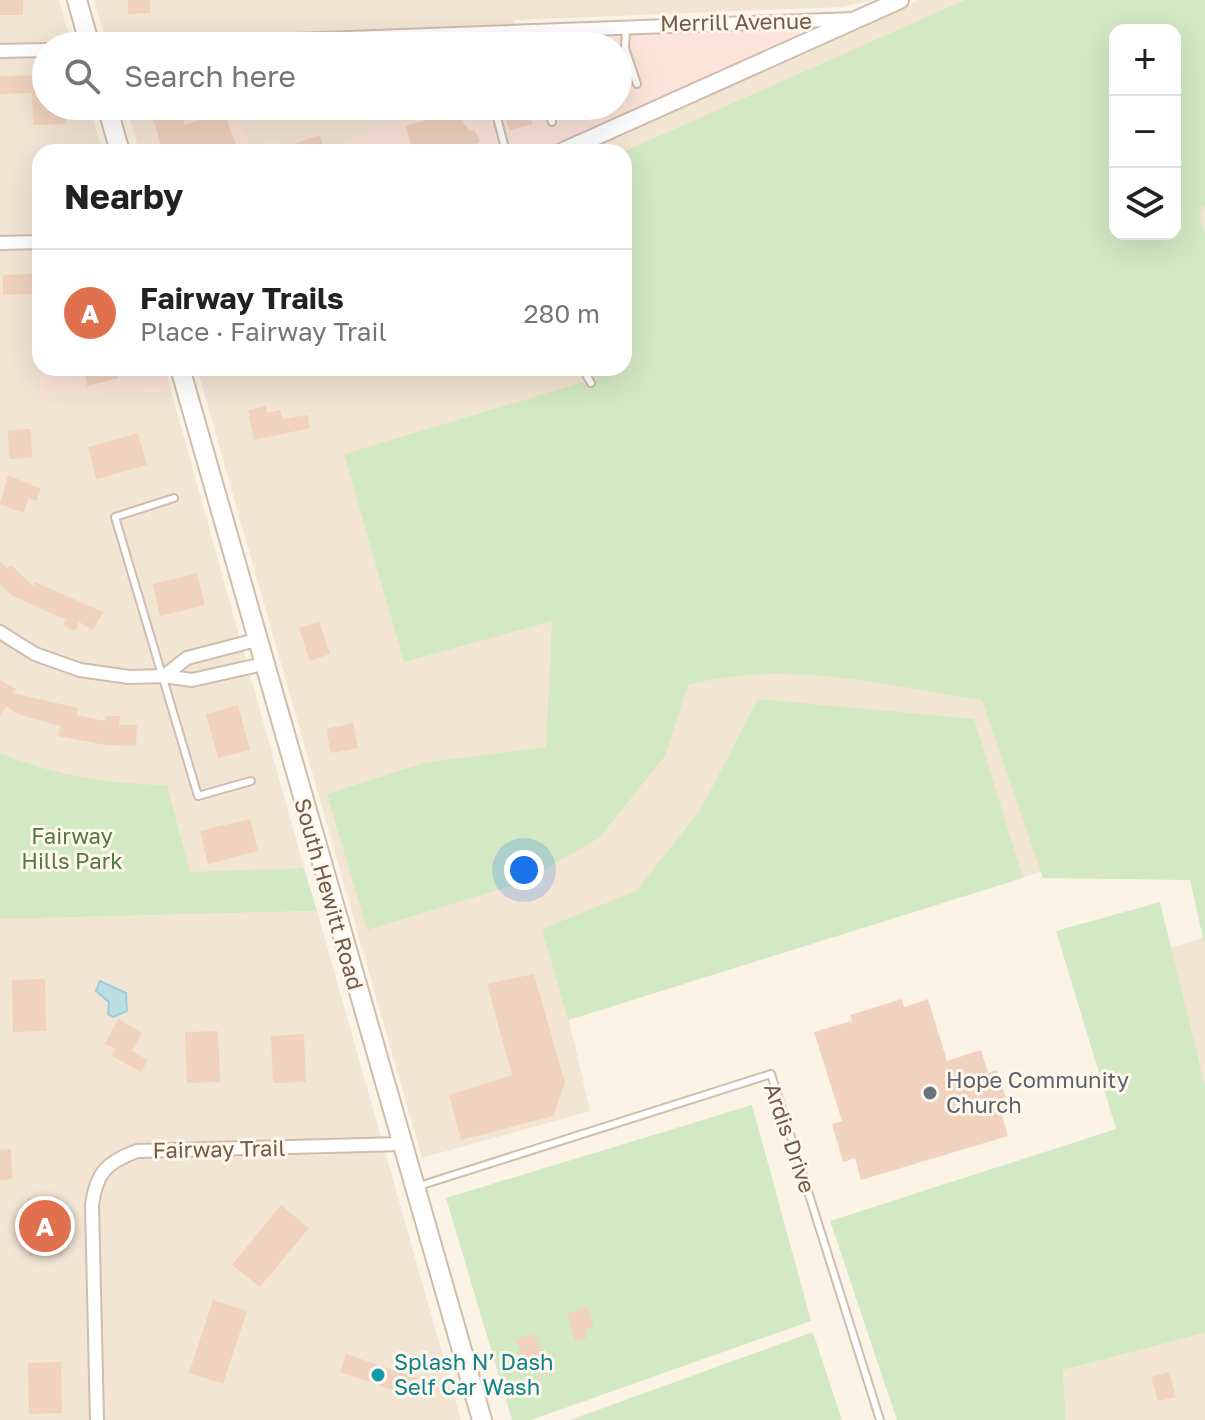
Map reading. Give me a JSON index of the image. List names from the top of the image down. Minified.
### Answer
{"streets":{"main road":["South Hewitt Road"],"street":["Merrill Avenue","Fairway Trail"],"lane":["Ardis Drive"]},"crossings":[["South Hewitt Road","Ardis Drive"],["South Hewitt Road","Fairway Trail"]],"parks":["Fairway Hills Park"],"places":["Hope Community Church","Splash N’ Dash Self Car Wash"],"page":{"map_buttons":["+","−"],"search":"Search here","heading":"Nearby","list":[{"mark":"A","name":"Fairway Trails","note":"Place · Fairway Trail","value":"280 m"}],"pins":"A"}}
